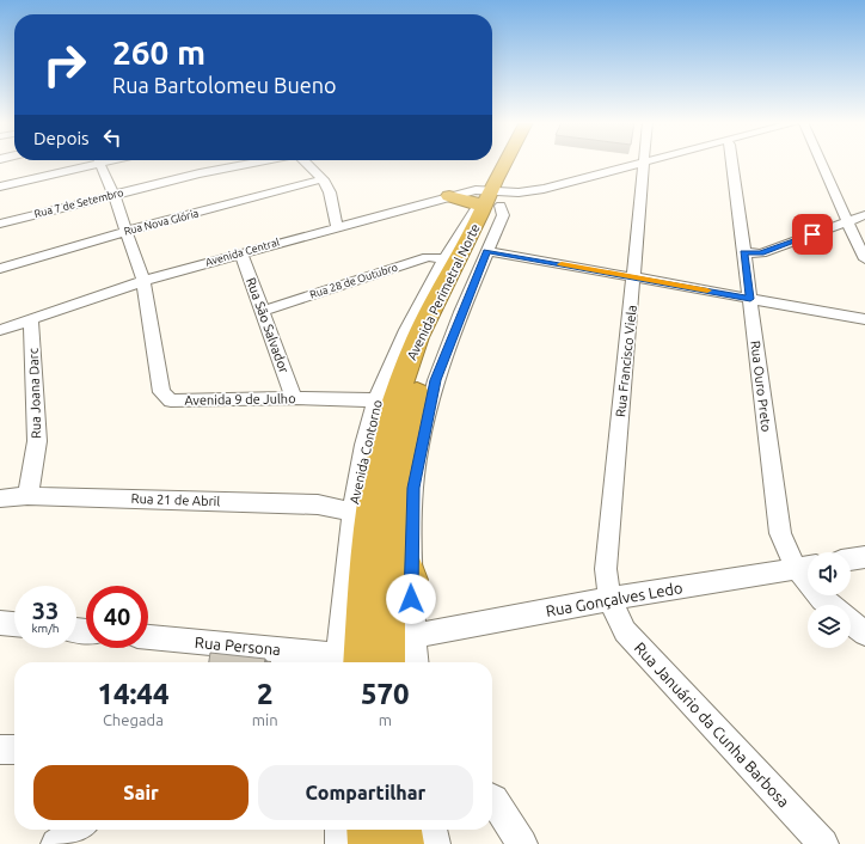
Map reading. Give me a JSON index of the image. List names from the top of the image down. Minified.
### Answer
{"streets":{"highway":["Avenida Perimetral Norte"],"street":["Rua 7 de Setembro","Rua Nova Glória","Avenida Central","Rua 28 de Outubro","Rua São Salvador","Rua Francisco Viela","Rua Ouro Preto","Rua Joana Darc","Avenida 9 de Julho","Avenida Contorno","Rua 21 de Abril","Rua Gonçalves Ledo","Rua Persona","Rua Januário da Cunha Barbosa"]},"crossings":[["Rua 7 de Setembro","Avenida 9 de Julho"],["Rua Nova Glória","Avenida 9 de Julho"],["Avenida Central","Rua São Salvador"],["Avenida Central","Rua Joana Darc"],["Avenida Central","Avenida 9 de Julho"],["Rua 28 de Outubro","Rua São Salvador"],["Rua 28 de Outubro","Avenida Contorno"],["Avenida Perimetral Norte","Avenida Contorno"],["Rua São Salvador","Avenida 9 de Julho"],["Rua Francisco Viela","Rua Gonçalves Ledo"],["Rua Francisco Viela","Rua Januário da Cunha Barbosa"],["Rua Ouro Preto","Rua Gonçalves Ledo"],["Rua Joana Darc","Rua 21 de Abril"],["Avenida 9 de Julho","Avenida Contorno"],["Avenida Contorno","Rua 21 de Abril"],["Avenida Contorno","Rua Persona"],["Rua Gonçalves Ledo","Rua Januário da Cunha Barbosa"]],"page":{"turn":["260 m","Rua Bartolomeu Bueno"],"then":"Depois","speed":"33 km/h","limit":"40","eta":["14:44","Chegada","2","min","570","m"],"buttons":["Sair","Compartilhar"]}}
